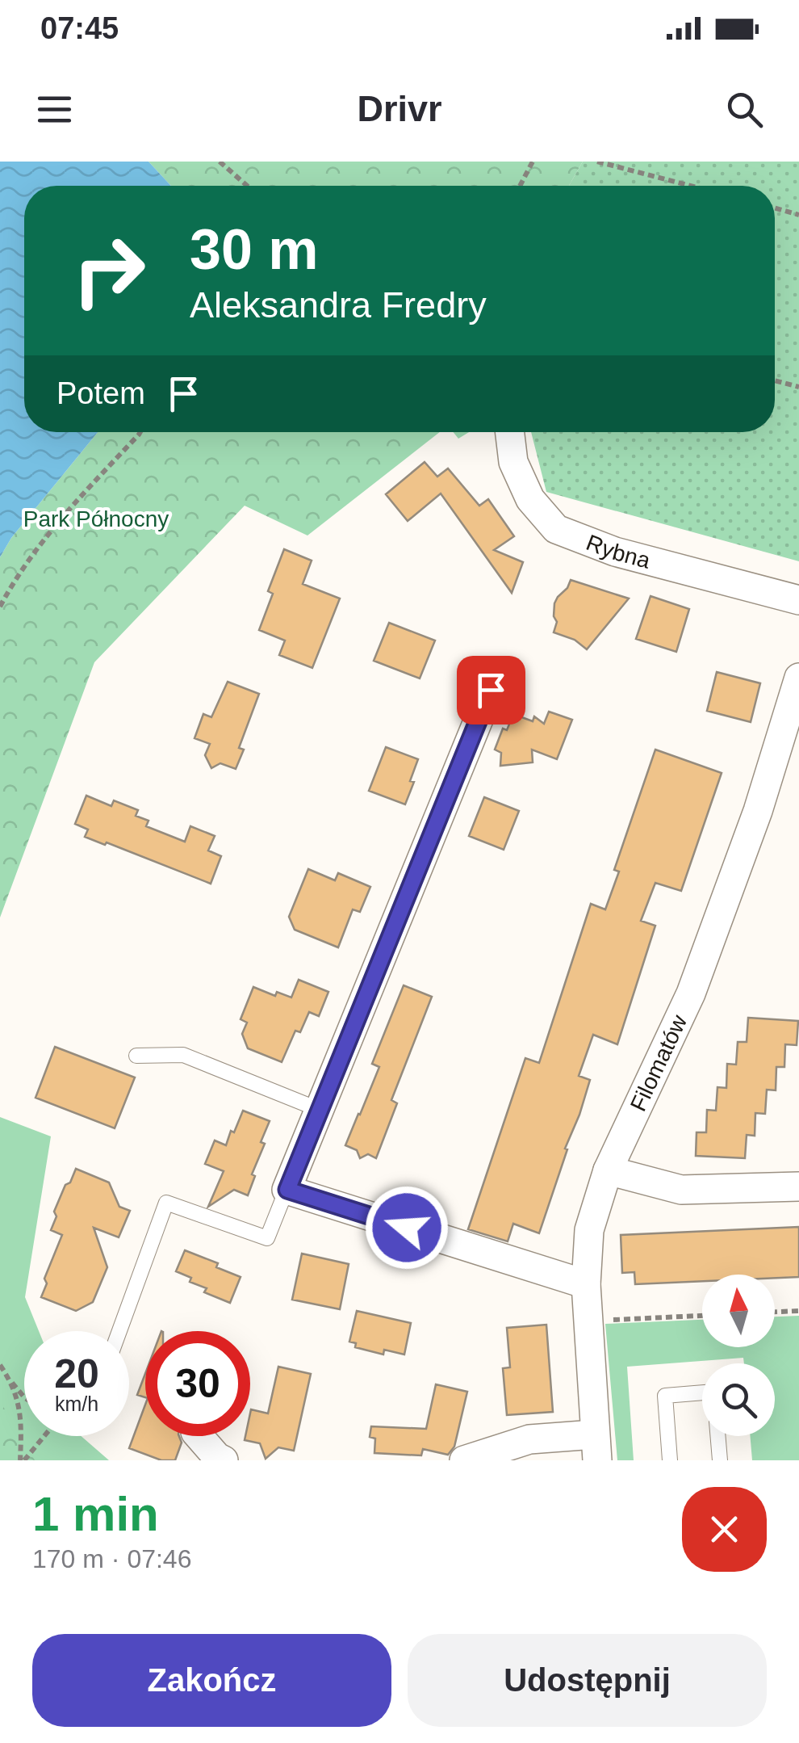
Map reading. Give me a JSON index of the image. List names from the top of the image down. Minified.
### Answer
{"streets":{"street":["Rybna","Filomatów"]},"parks":["Park Północny"],"north":"top","page":{"status":"07:45","header":"Drivr","turn":["30 m","Aleksandra Fredry"],"then":"Potem","speed":"20 km/h","limit":"30","heading":["1 min","170 m · 07:46"],"buttons":["Zakończ","Udostępnij"]}}
